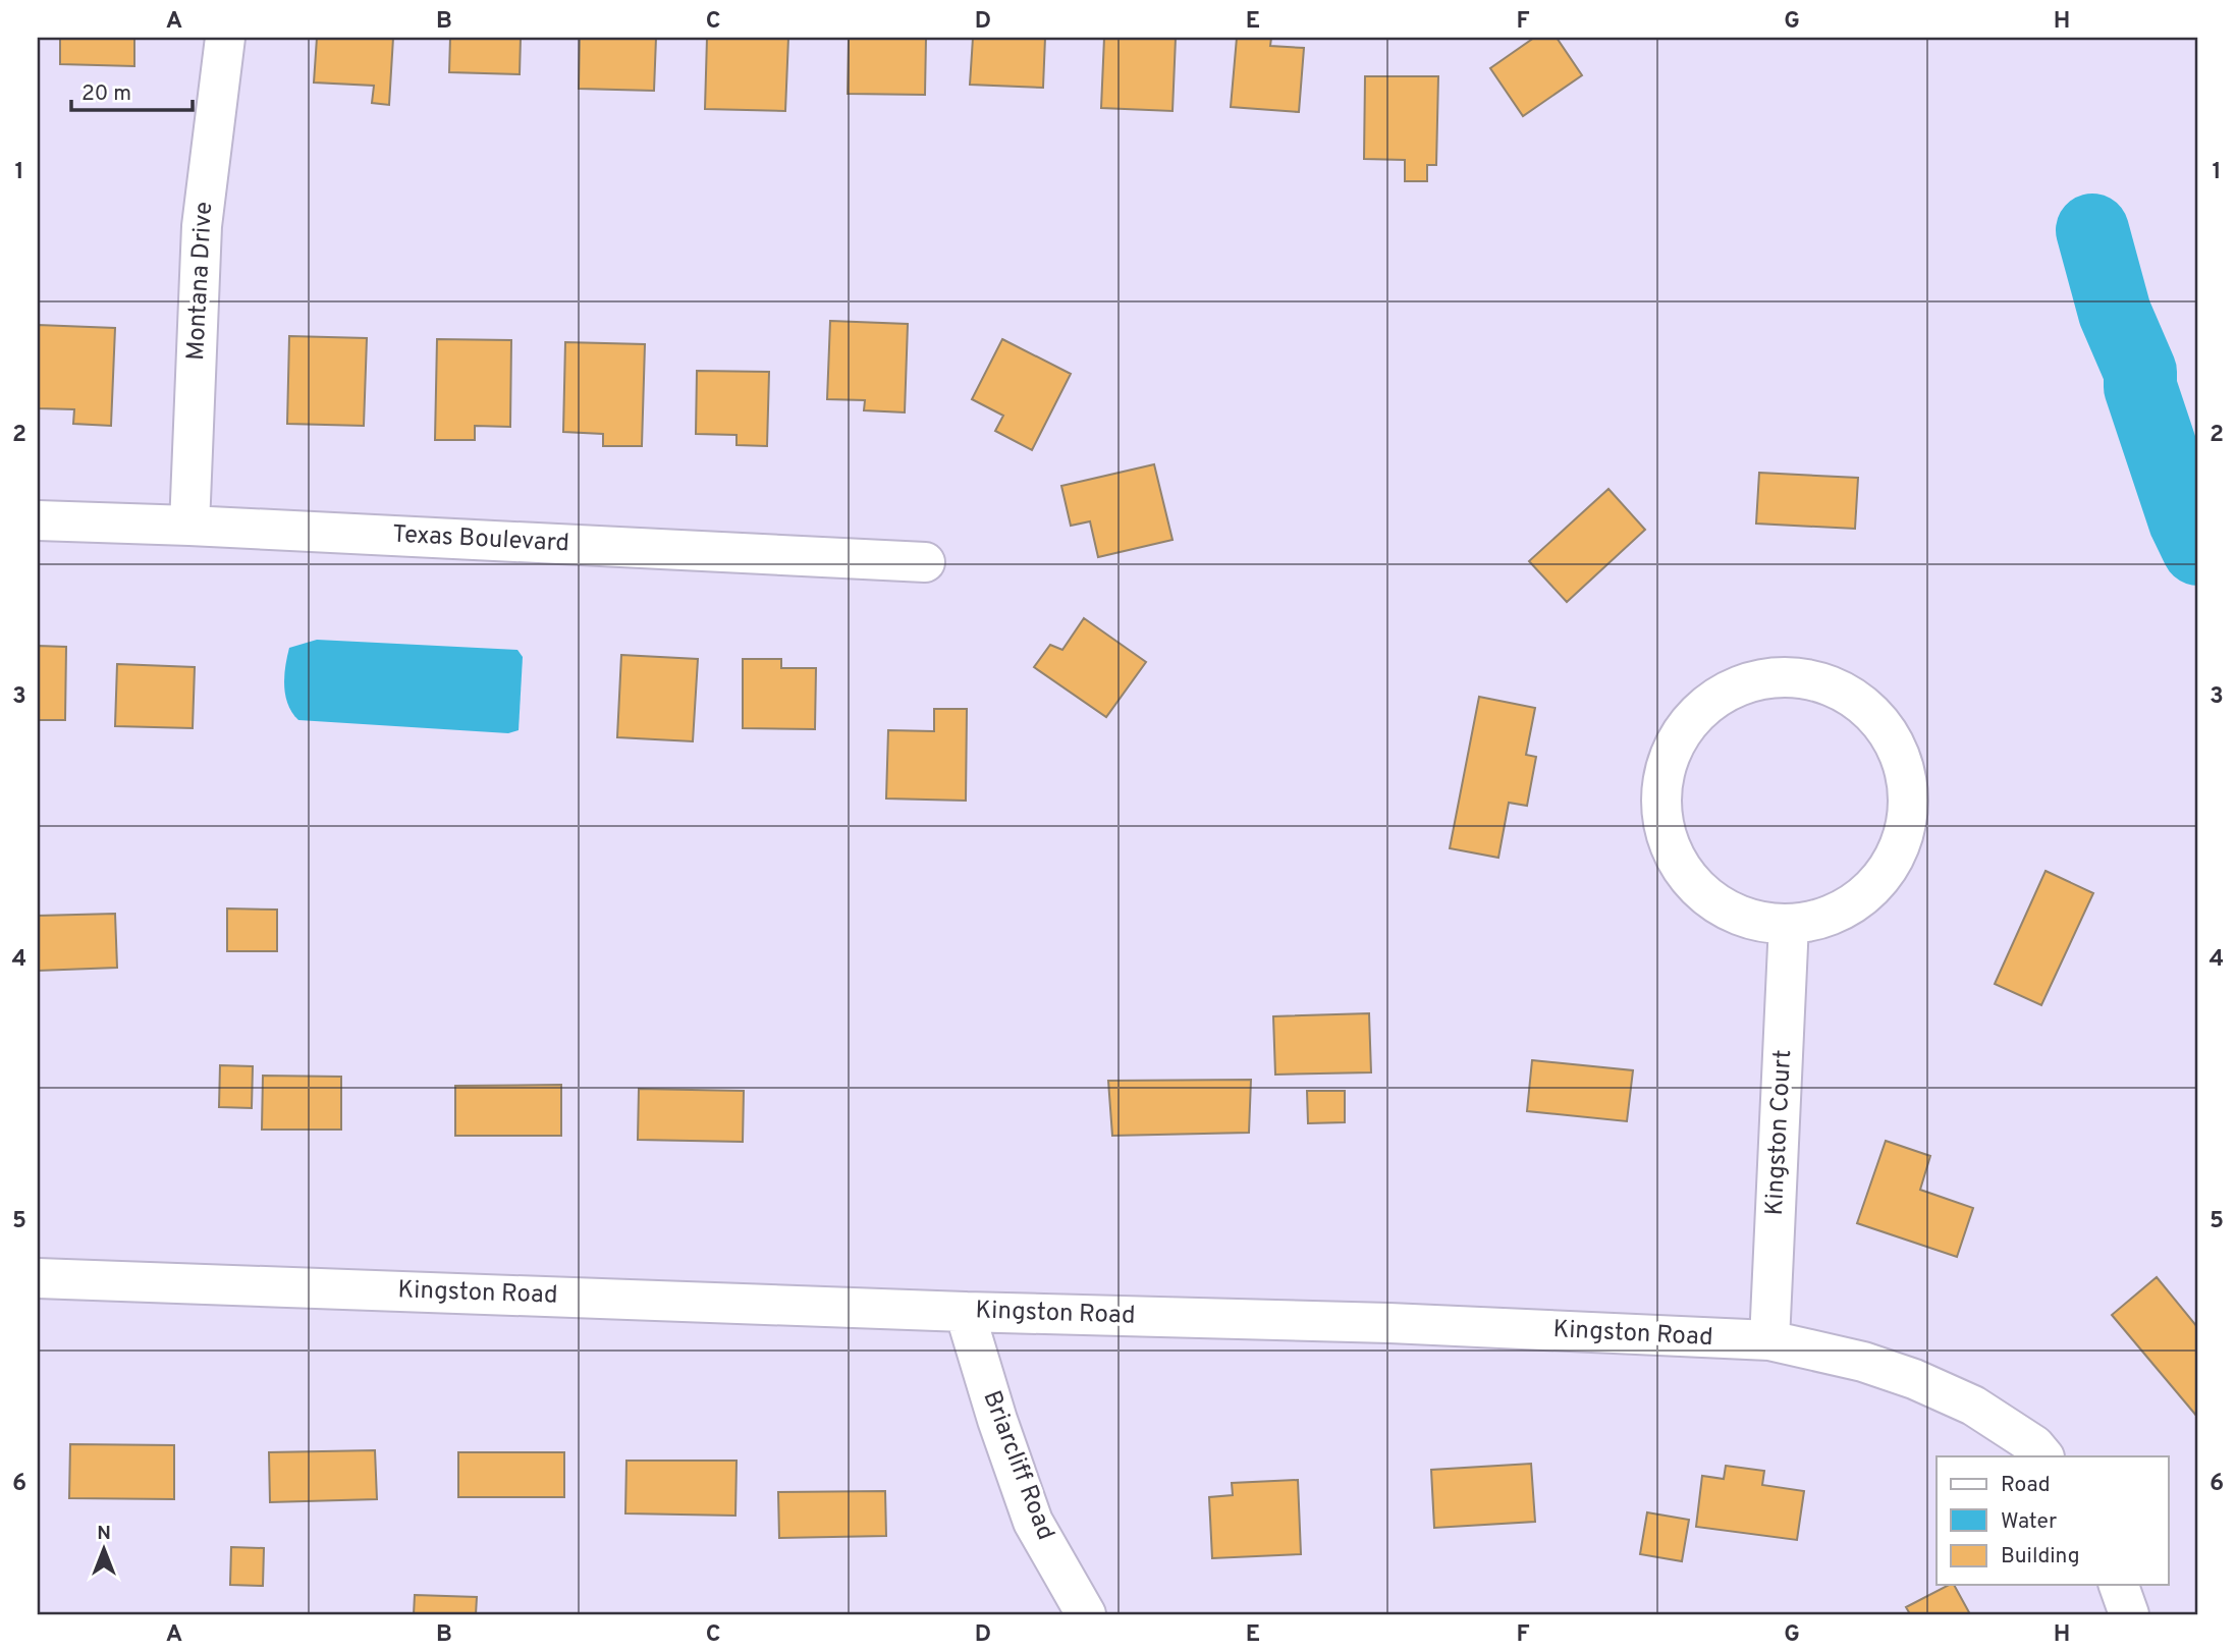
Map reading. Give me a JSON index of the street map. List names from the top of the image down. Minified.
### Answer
{"streets":{"street":["Montana Drive","Texas Boulevard","Kingston Court","Kingston Road","Briarcliff Road"]},"crossings":[["Montana Drive","Texas Boulevard"],["Kingston Court","Kingston Road"],["Kingston Road","Briarcliff Road"]],"legend":["Road","Water","Building"],"scale_bar":"20 m","north":"top","grid":{"columns":["A","B","C","D","E","F","G","H"],"rows":["1","2","3","4","5","6"]}}
